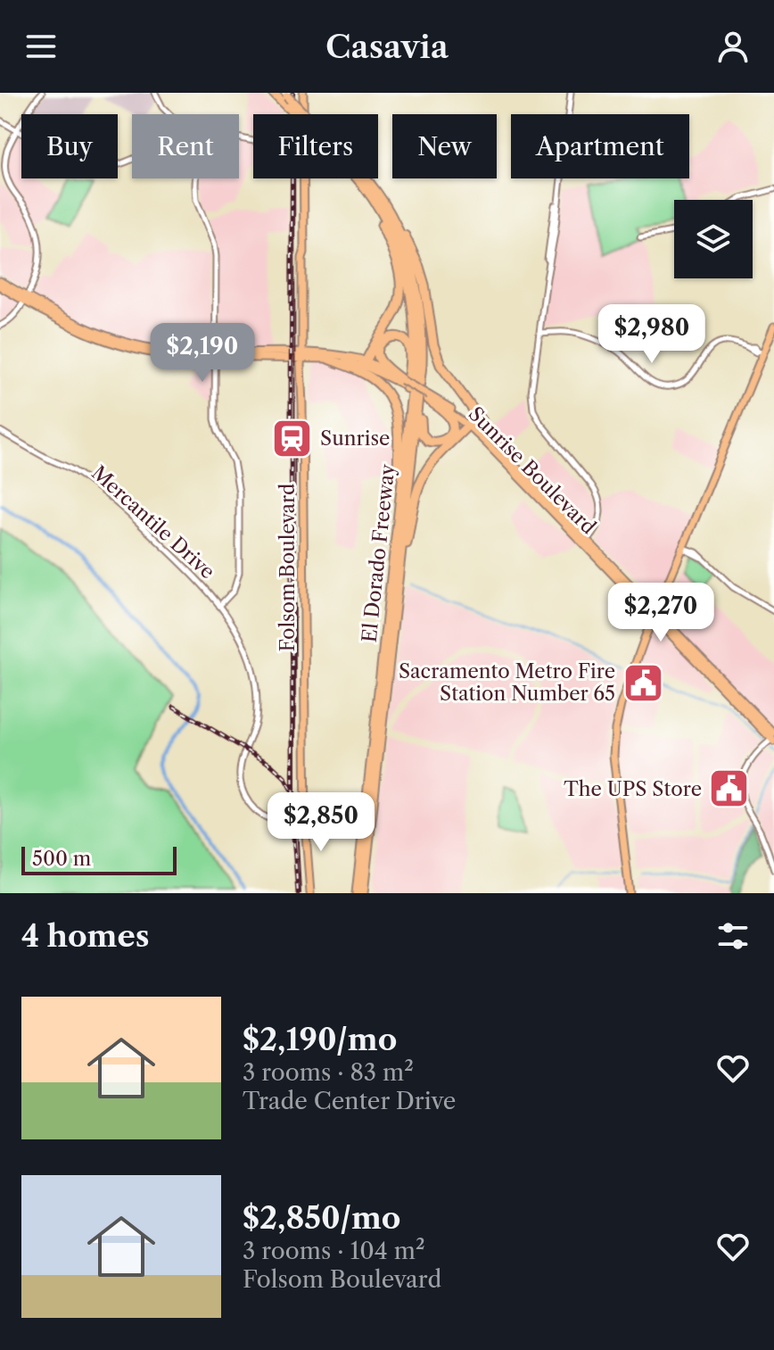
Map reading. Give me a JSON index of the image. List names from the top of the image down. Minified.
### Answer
{"streets":{"highway":["El Dorado Freeway"],"main road":["Sunrise Boulevard","Folsom Boulevard"],"street":["Mercantile Drive"]},"crossings":[["Sunrise Boulevard","Folsom Boulevard"],["Mercantile Drive","Folsom Boulevard"]],"places":{"station":["Sunrise"],"public building":["Sacramento Metro Fire Station Number 65","The UPS Store"]},"scale_bar":"500 m","page":{"header":"Casavia","chip":["Buy","Rent","Filters","New","Apartment"],"price":["$2,980","$2,190","$2,270","$2,850"],"scale":"500 m","heading":"4 homes","list":[{"name":"$2,190/mo","note":"3 rooms · 83 m² · Trade Center Drive"},{"name":"$2,850/mo","note":"3 rooms · 104 m² · Folsom Boulevard"}]}}
